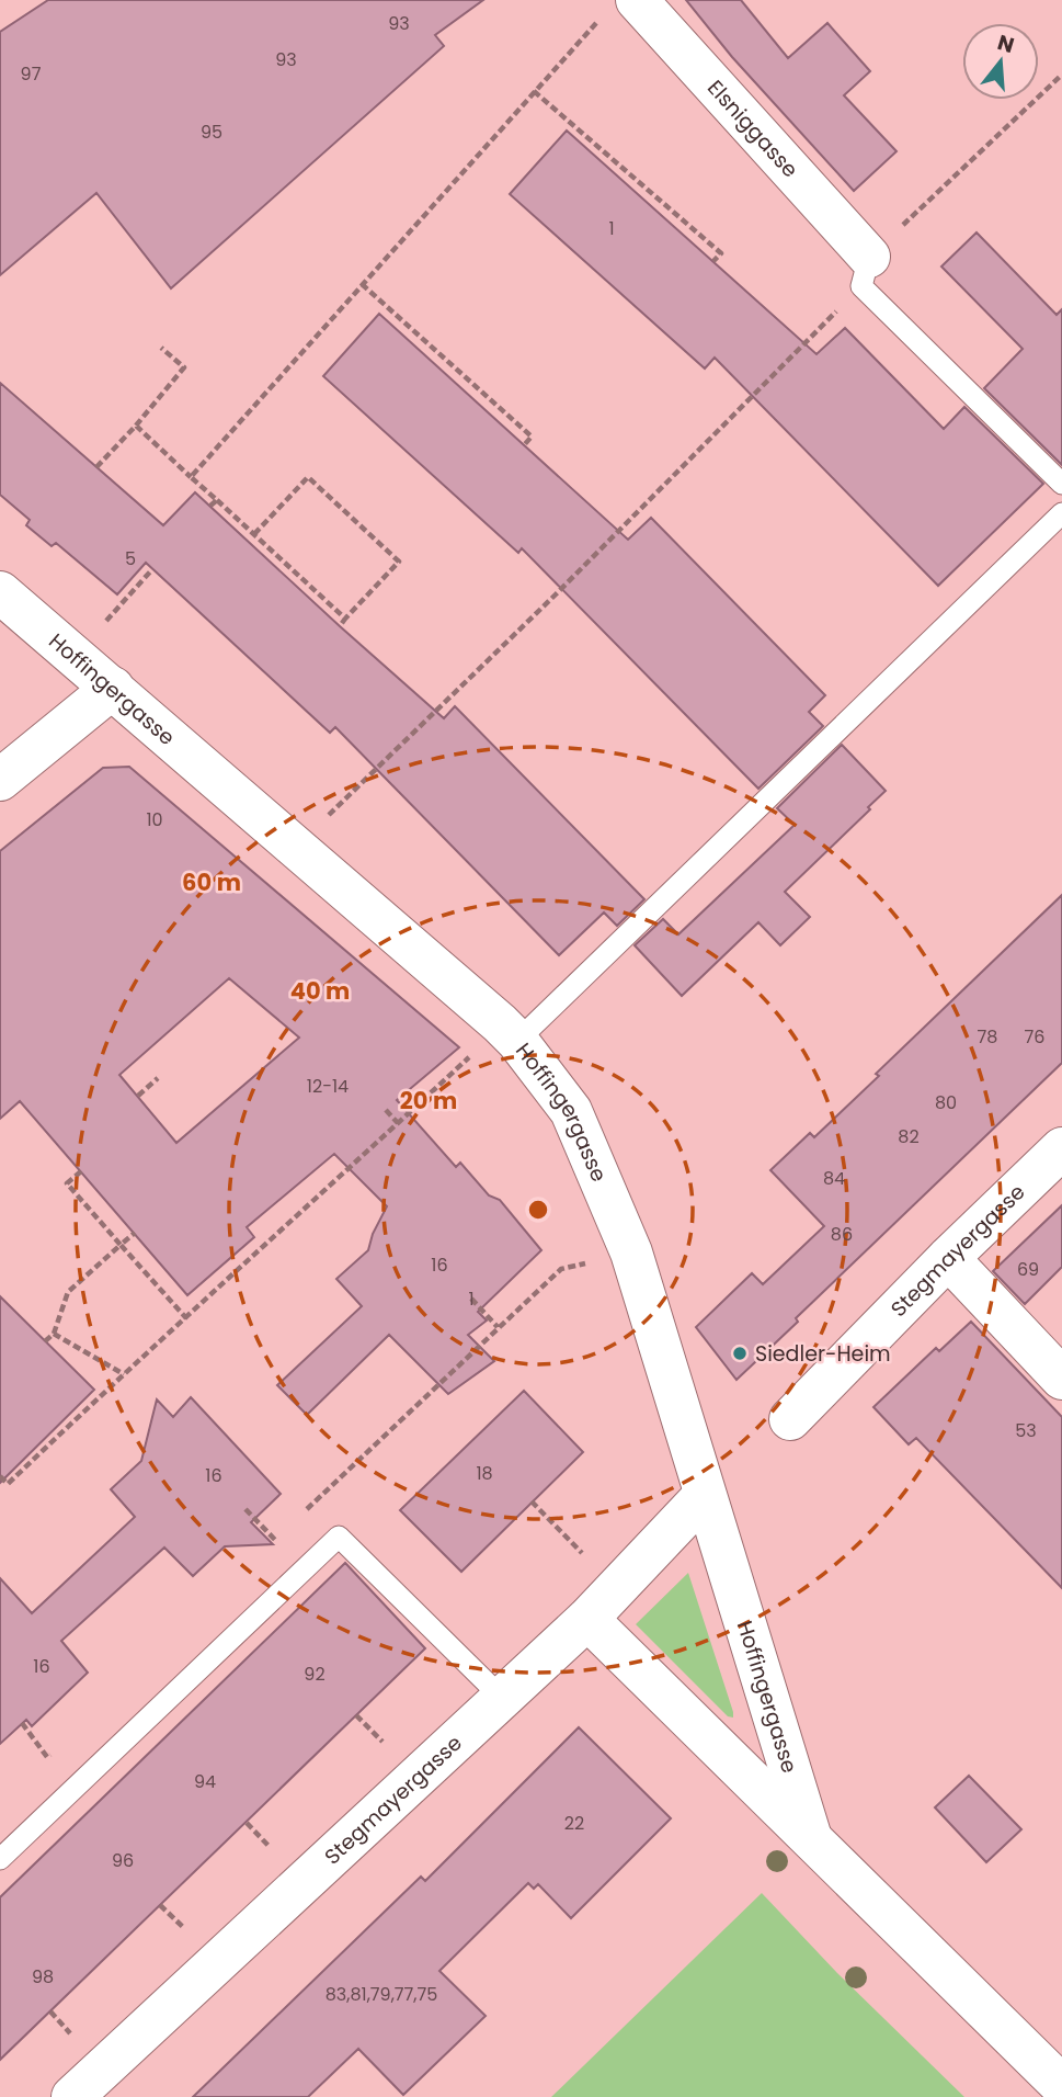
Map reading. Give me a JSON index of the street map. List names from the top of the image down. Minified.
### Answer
{"streets":{"street":["Elsniggasse","Hoffingergasse","Stegmayergasse"]},"crossings":[["Hoffingergasse","Stegmayergasse"]],"places":["Siedler-Heim"],"house_numbers":["93","93","97","95","1","5","10","78","76","12-14","80","82","84","86","16","69","1","53","18","16","16","92","94","22","96","98","83,81,79,77,75"],"north":"top","rings":["60 m","40 m","20 m"]}
